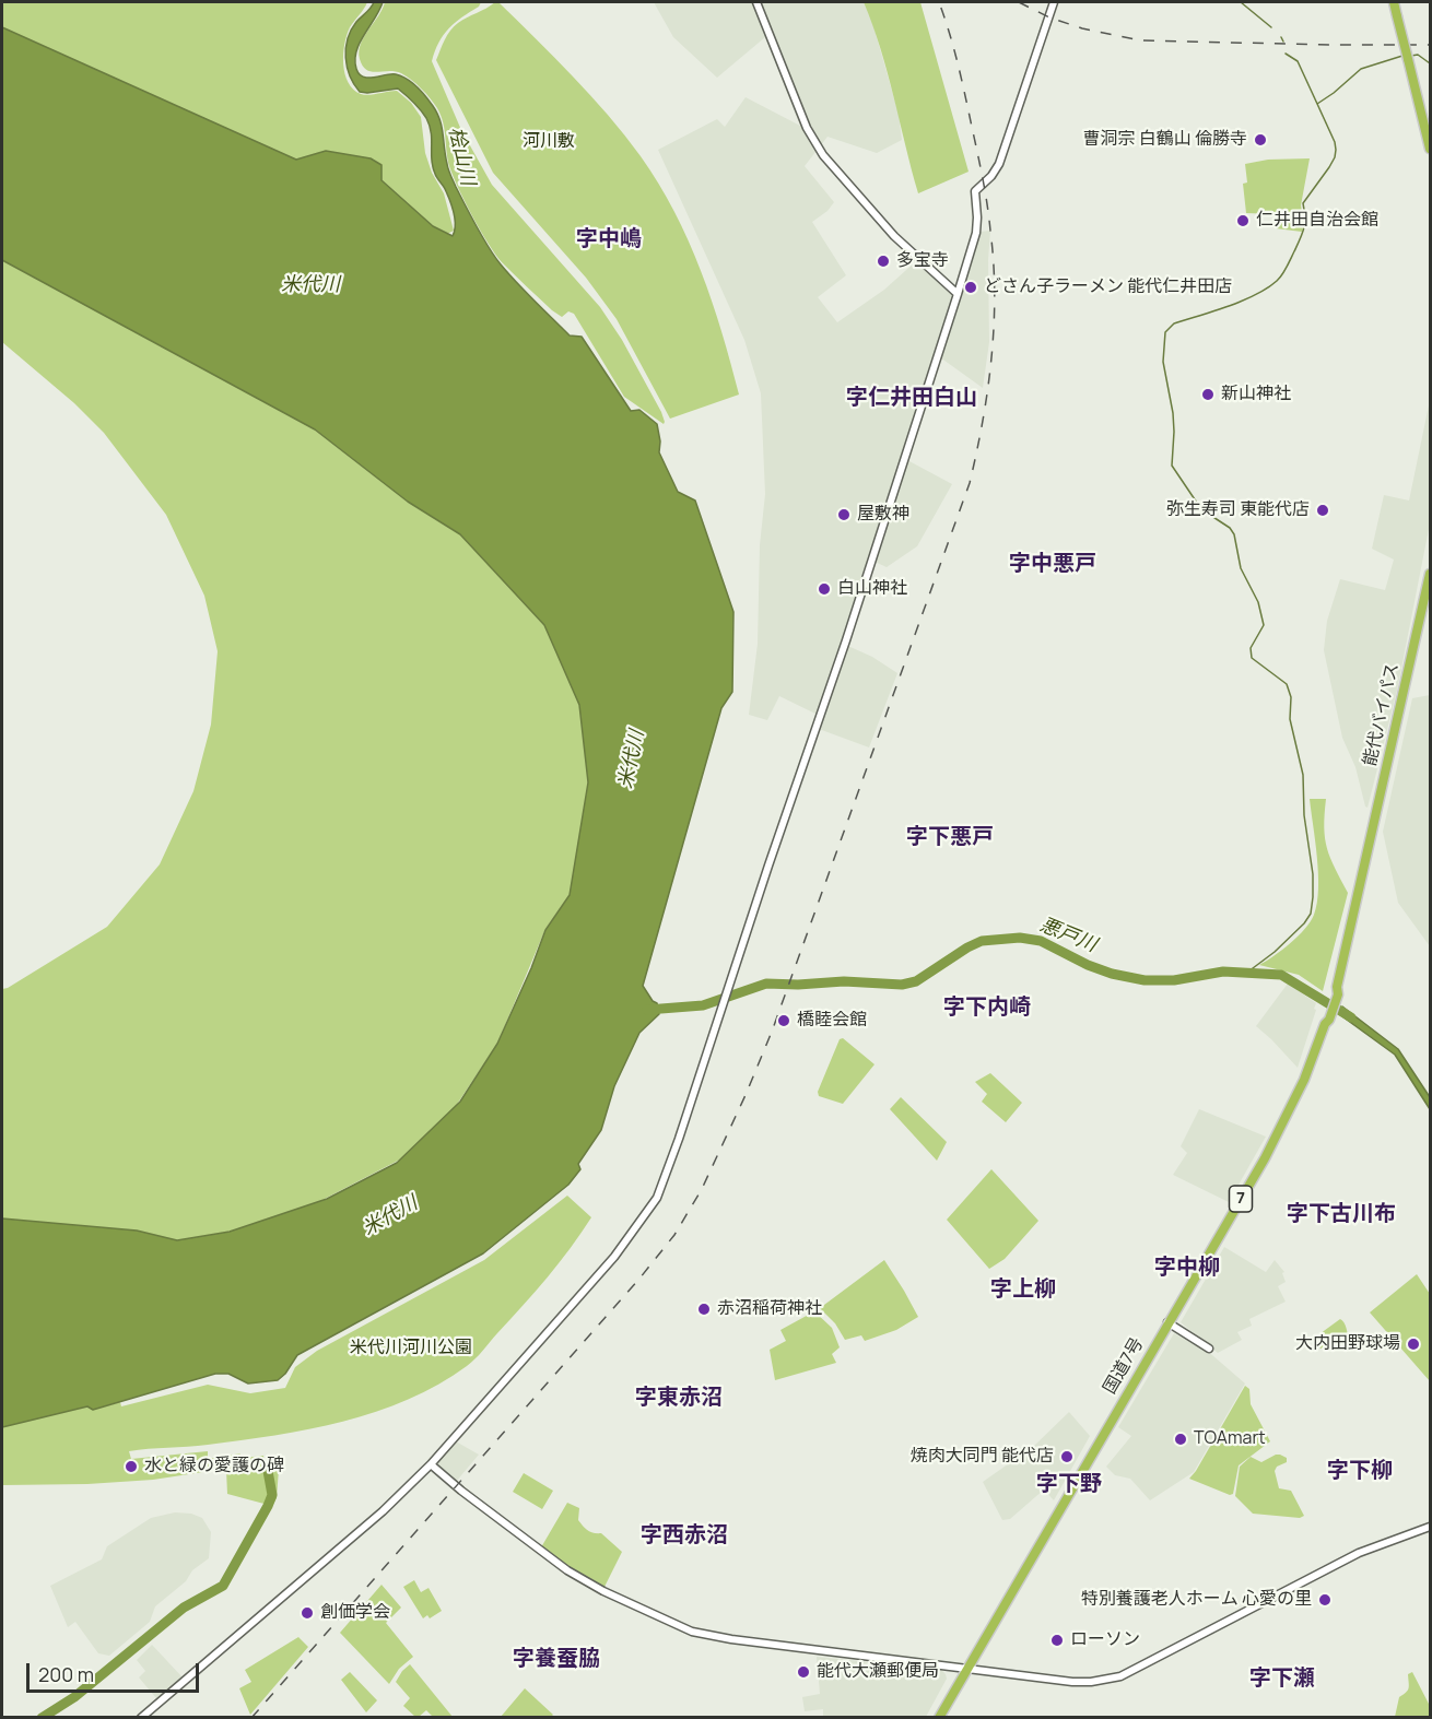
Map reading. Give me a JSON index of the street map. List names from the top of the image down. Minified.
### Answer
{"streets":{"highway":["能代バイパス","7","国道7号"]},"crossings":[["能代バイパス","国道7号"]],"districts":["字中嶋","字仁井田白山","字中悪戸","字下悪戸","字下内崎","字下古川布","字中柳","字上柳","字東赤沼","字下柳","字下野","字西赤沼","字養蚕脇","字下瀬"],"water":["桧山川","米代川","悪戸川"],"parks":["河川敷","米代川河川公園"],"places":["曹洞宗 白鶴山 倫勝寺","仁井田自治会館","多宝寺","どさん子ラーメン 能代仁井田店","新山神社","弥生寿司 東能代店","屋敷神","白山神社","橋睦会館","赤沼稲荷神社","大内田野球場","TOAmart","焼肉大同門 能代店","水と緑の愛護の碑","特別養護老人ホーム 心愛の里","創価学会","ローソン","能代大瀬郵便局"],"scale_bar":"200 m"}
